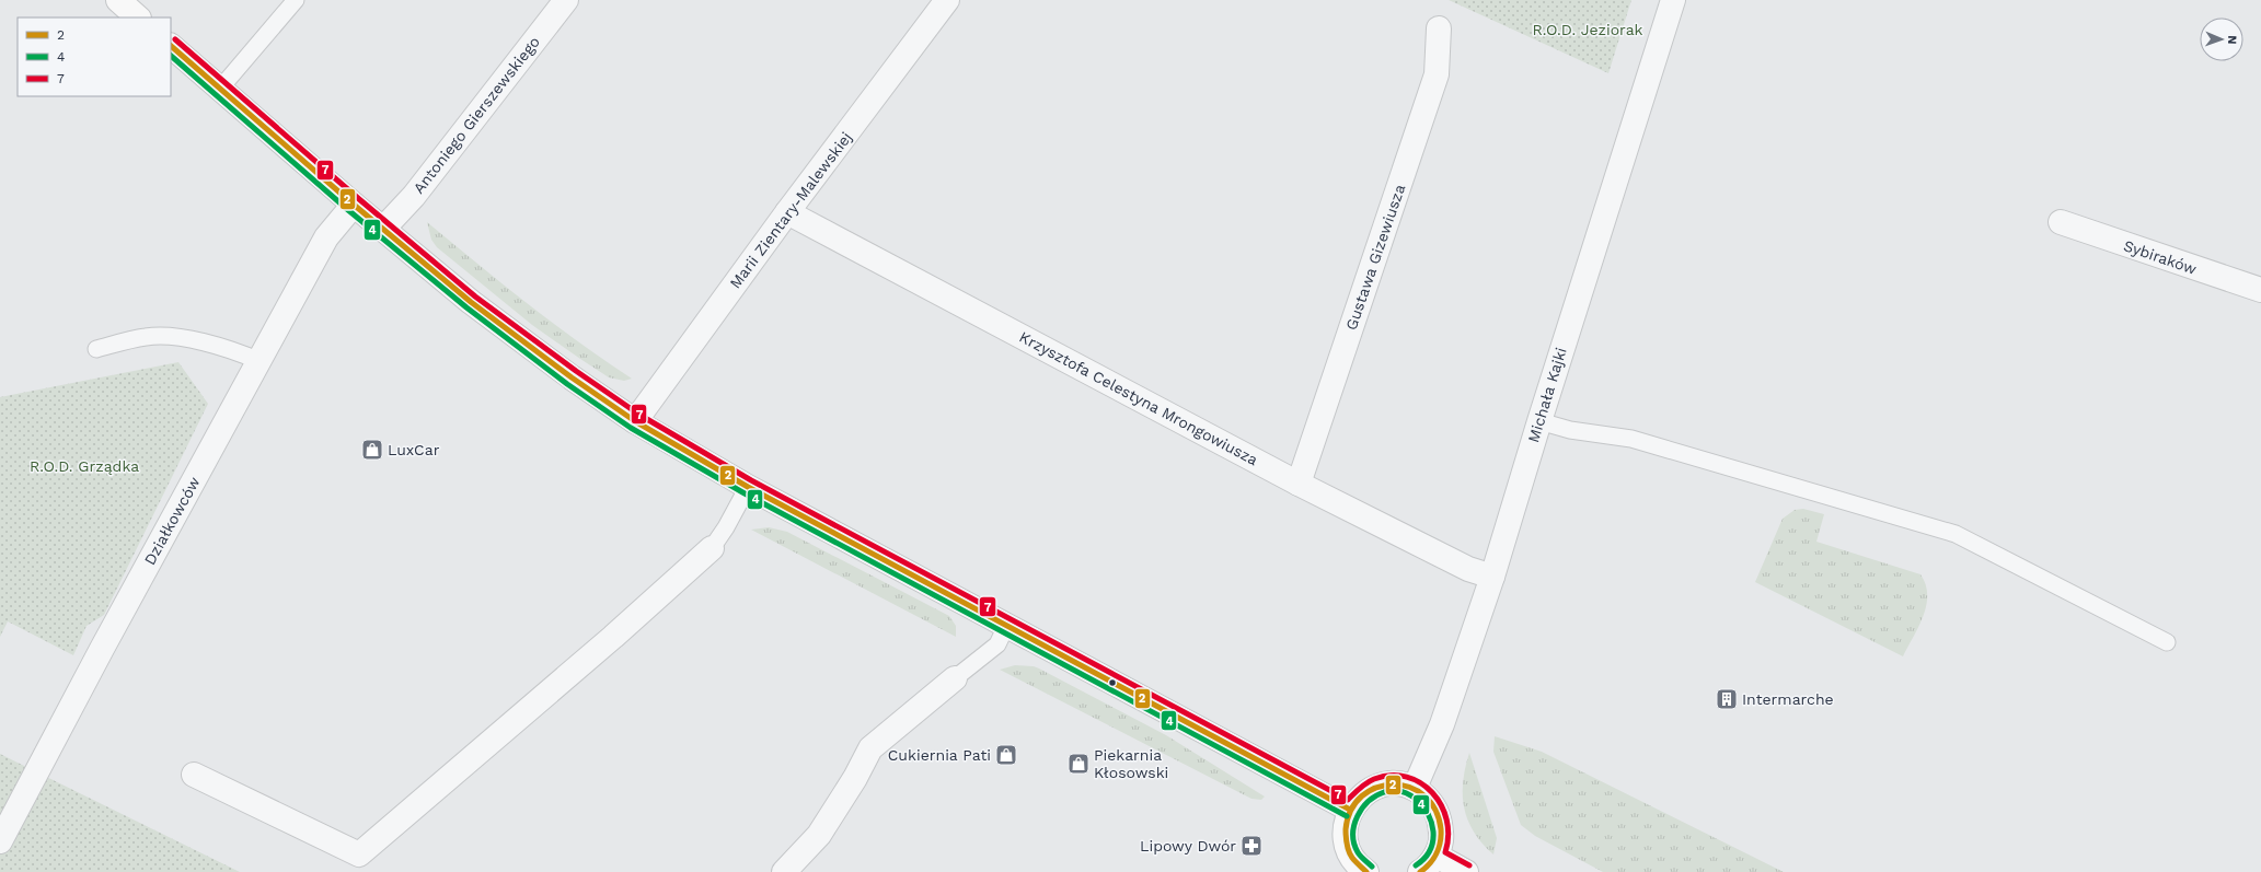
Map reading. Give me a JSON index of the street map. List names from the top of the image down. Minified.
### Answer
{"streets":{"street":["Antoniego Gierszewskiego","Marii Zientary-Malewskiej","Gustawa Gizewiusza","Sybiraków","Michała Kajki","Krzysztofa Celestyna Mrongowiusza","Działkowców"]},"crossings":[["Marii Zientary-Malewskiej","Krzysztofa Celestyna Mrongowiusza"],["Gustawa Gizewiusza","Krzysztofa Celestyna Mrongowiusza"],["Michała Kajki","Krzysztofa Celestyna Mrongowiusza"]],"parks":["R.O.D. Jeziorak","R.O.D. Grządka"],"places":{"shop":["LuxCar","Cukiernia Pati","Piekarnia Kłosowski"],"building":["Intermarche"],"pharmacy":["Lipowy Dwór"]},"lines":["transit line 7","transit line 2","transit line 4"],"legend":["2","4","7"],"north":"right"}
